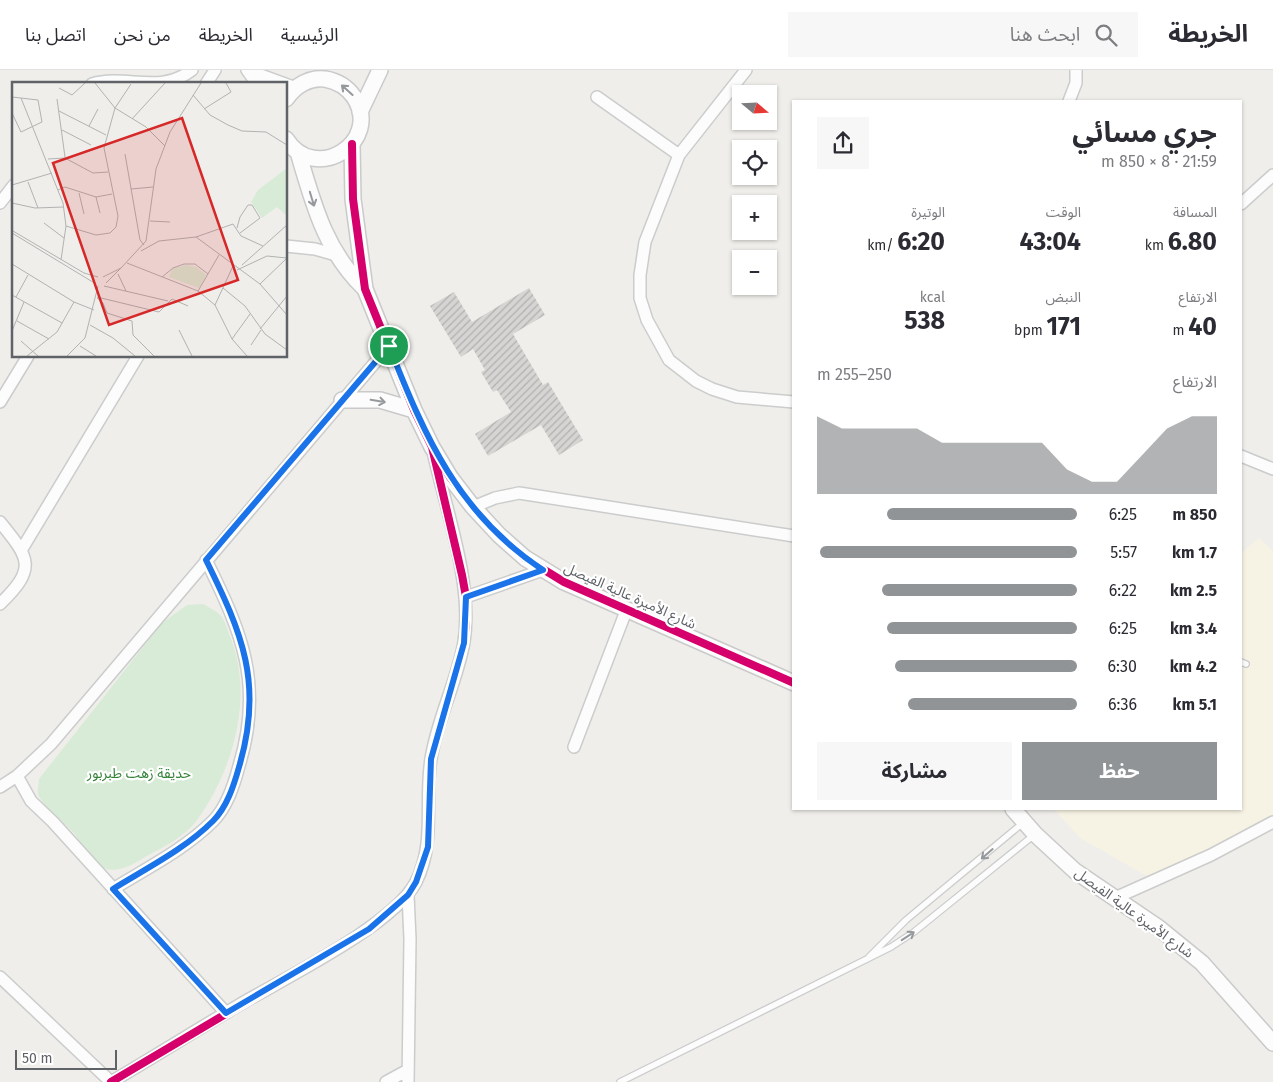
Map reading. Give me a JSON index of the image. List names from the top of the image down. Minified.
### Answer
{"streets":{"street":["شارع الأميرة عالية الفيصل"]},"parks":["حديقة زهت طبربور"],"scale_bar":"50 m","north":"right","page":{"header":"الخريطة","search":"ابحث هنا","nav":["الرئيسية","الخريطة","من نحن","اتصل بنا"],"map_buttons":["+","−"],"heading":["جري مسائي","21:59 · 8 × 850 m"],"stats":[["المسافة","6.80 km"],["الوقت","43:04"],["الوتيرة","6:20 /km"],["الارتفاع","40 m"],["النبض","171 bpm"],["kcal","538"]],"chart":["الارتفاع","250–255 m"],"list":[{"name":"850 m","note":"6:25"},{"name":"1.7 km","note":"5:57"},{"name":"2.5 km","note":"6:22"},{"name":"3.4 km","note":"6:25"},{"name":"4.2 km","note":"6:30"},{"name":"5.1 km","note":"6:36"}],"buttons":["حفظ","مشاركة"],"scale":"50 m"}}
